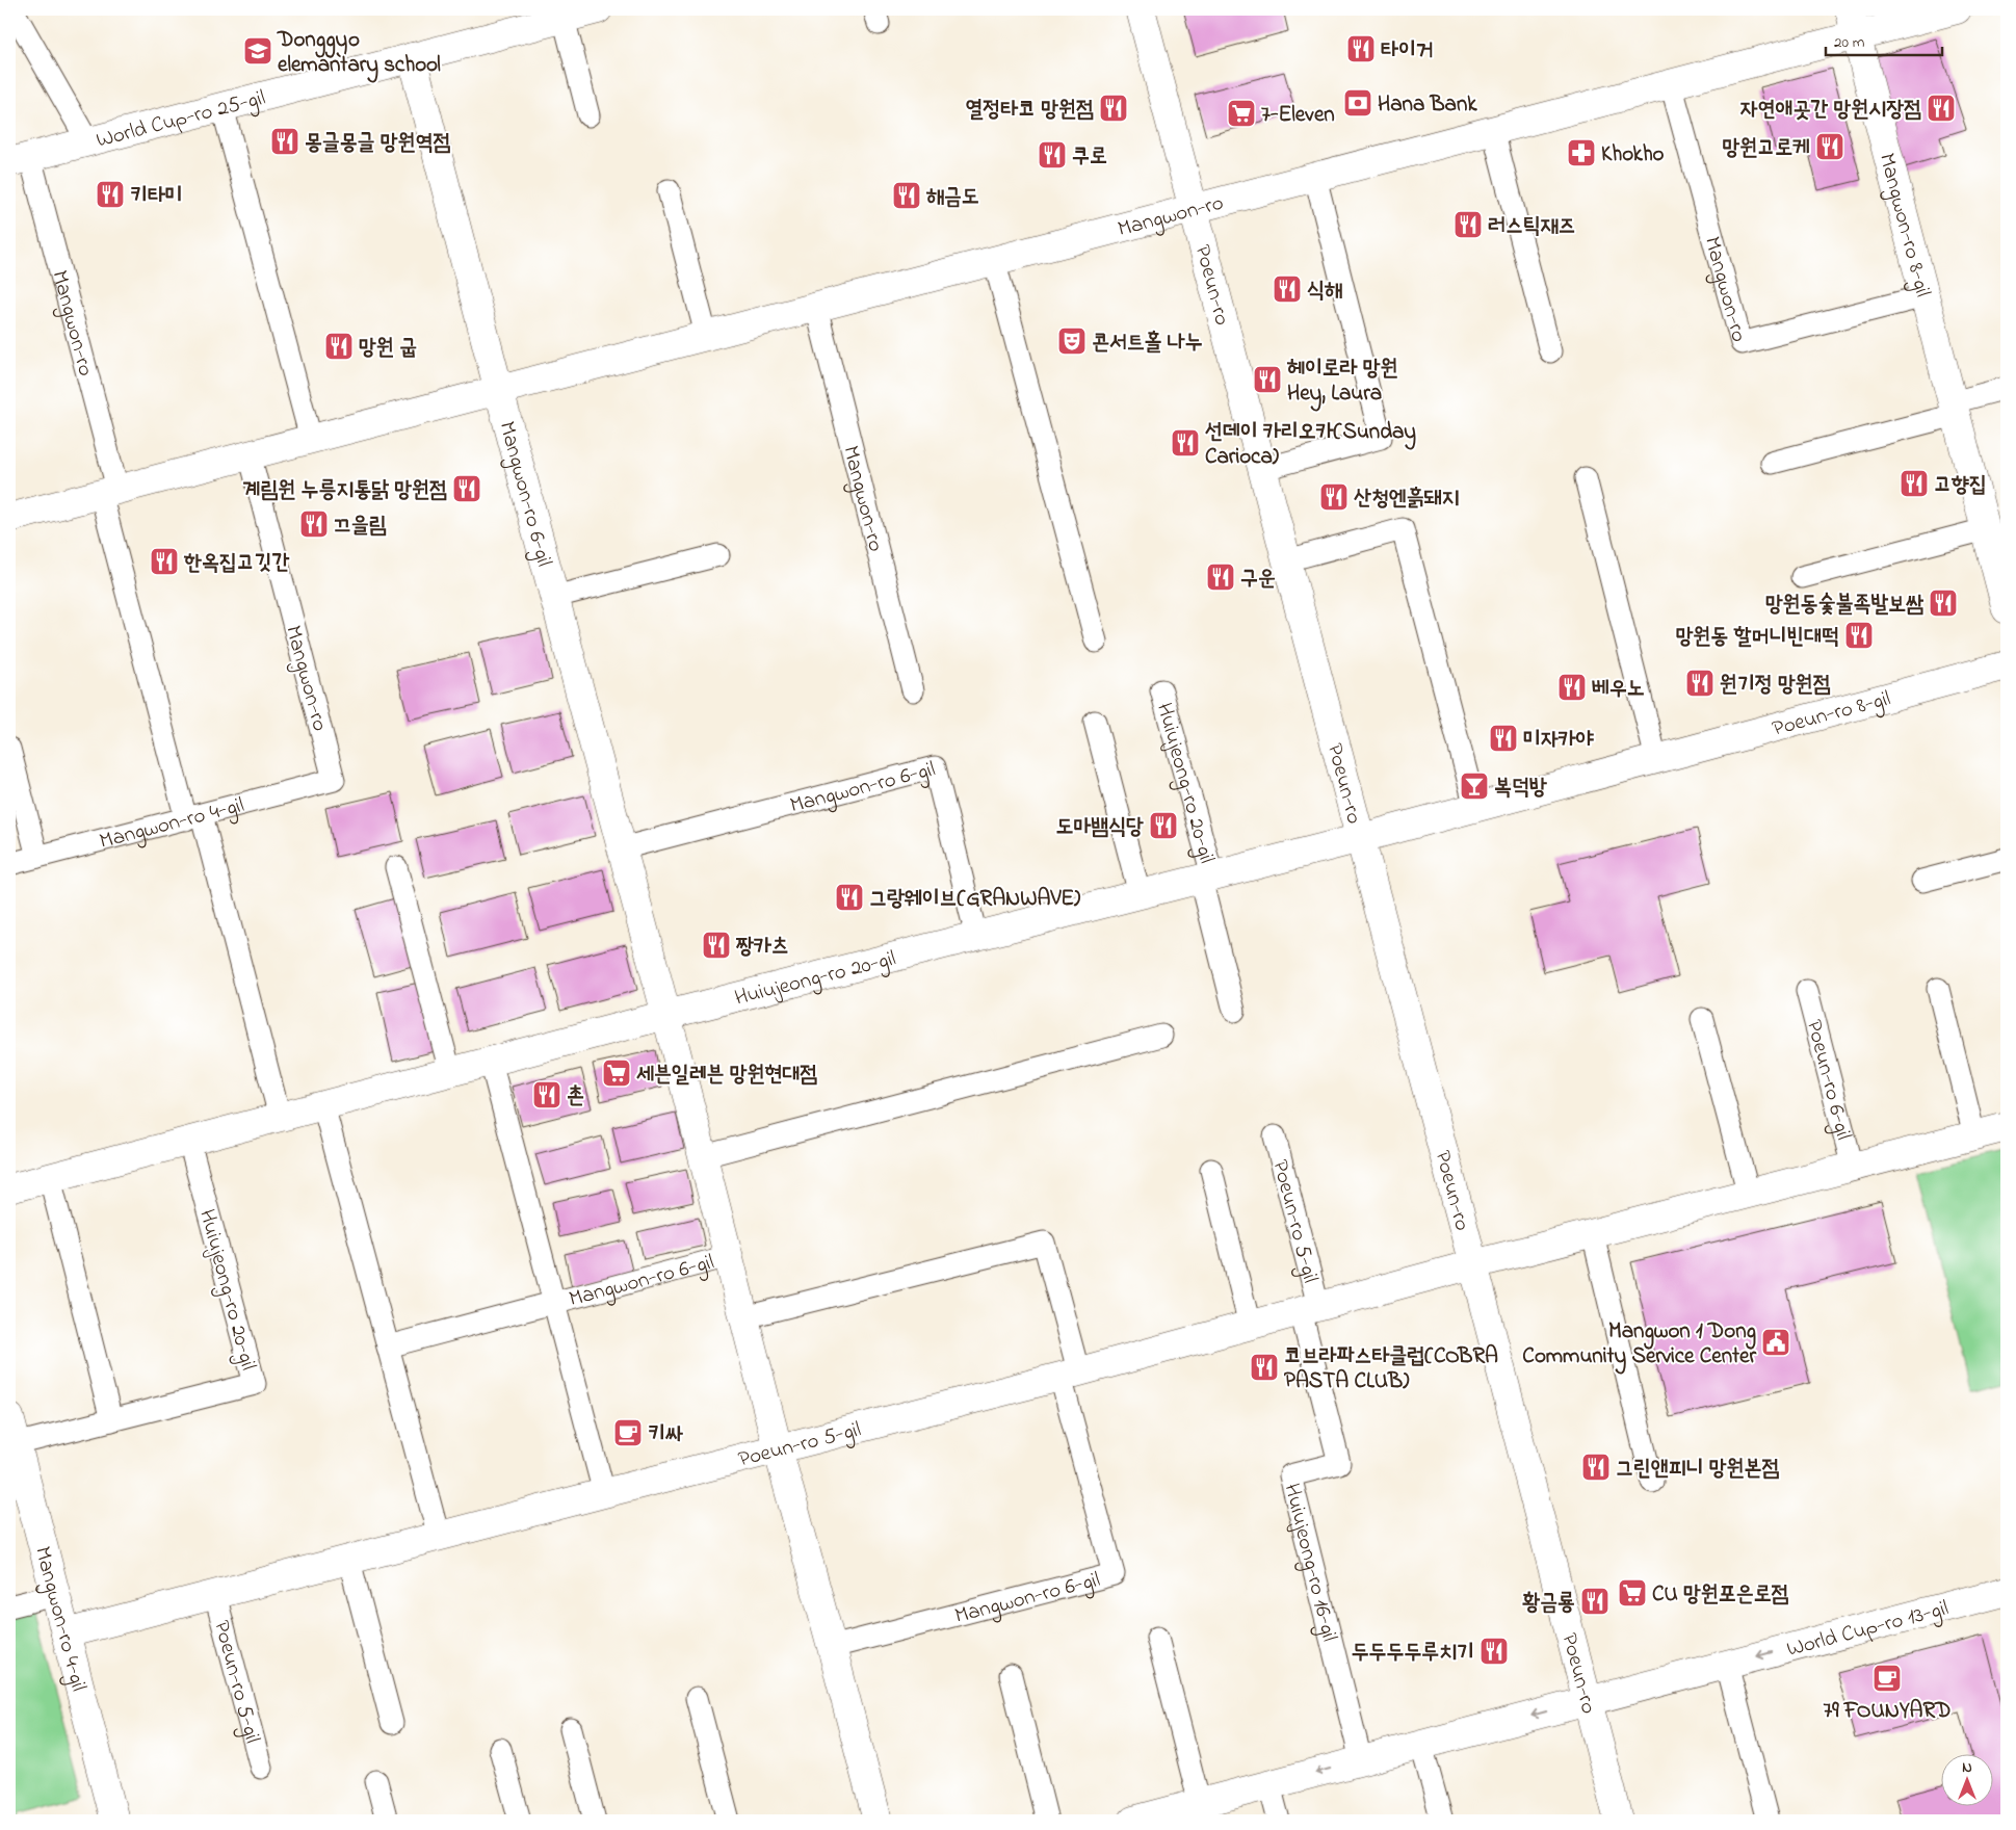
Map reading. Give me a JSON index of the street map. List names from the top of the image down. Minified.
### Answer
{"streets":{"street":["World Cup-ro 25-gil","Mangwon-ro","Mangwon-ro 8-gil","Poeun-ro","Mangwon-ro 6-gil","Poeun-ro 8-gil","Huiujeong-ro 20-gil","Mangwon-ro 4-gil","Poeun-ro 6-gil","Poeun-ro 5-gil","World Cup-ro 13-gil"],"lane":["Huiujeong-ro 16-gil"]},"crossings":[["World Cup-ro 25-gil","Mangwon-ro"],["Mangwon-ro","Mangwon-ro 8-gil"],["Mangwon-ro","Poeun-ro"],["Mangwon-ro","Mangwon-ro 6-gil"],["Mangwon-ro","Mangwon-ro 4-gil"],["Poeun-ro","Poeun-ro 8-gil"],["Poeun-ro","Huiujeong-ro 20-gil"],["Poeun-ro","Poeun-ro 6-gil"],["Poeun-ro","Poeun-ro 5-gil"],["Poeun-ro","World Cup-ro 13-gil"],["Mangwon-ro 6-gil","Huiujeong-ro 20-gil"],["Mangwon-ro 6-gil","Poeun-ro 5-gil"],["Poeun-ro 8-gil","Huiujeong-ro 20-gil"],["Huiujeong-ro 20-gil","Mangwon-ro 4-gil"],["Mangwon-ro 4-gil","Poeun-ro 5-gil"],["Poeun-ro 6-gil","Poeun-ro 5-gil"],["Poeun-ro 5-gil","Huiujeong-ro 16-gil"]],"one_way":["World Cup-ro 13-gil"],"places":{"restaurant":["타이거","열정타코 망원점","자연애곳간 망원시장점","몽글몽글 망원역점","망원고로케","쿠로","키타미","해금도","러스틱재즈","식해","망원 굽","헤이로라 망원 Hey, Laura","선데이 카리오카(Sunday Carioca)","고향집","계림원 누릉지통닭 망원점","산청엔흙돼지","끄을림","한옥집고깃간","구운","망원동숯불족발보쌈","망원동 할머니빈대떡","원기정 망원점","베우노","미자카야","도마뱀식당","그랑웨이브(GRANWAVE)","짱카츠","촌","코브라파스타클럽(COBRA PASTA CLUB)","그린앤피니 망원본점","황금룡","두두두두루치기"],"school or university":["Donggyo elemantary school"],"bank":["Hana Bank"],"supermarket":["7-Eleven","세븐일레븐 망원현대점","CU 망원포은로점"],"pharmacy":["Khokho"],"theatre":["콘서트홀 나누"],"bar":["복덕방"],"public building":["Mangwon 1 Dong Community Service Center"],"cafe":["키싸","79 FOUNYARD"]},"scale_bar":"20 m","north":"top"}
